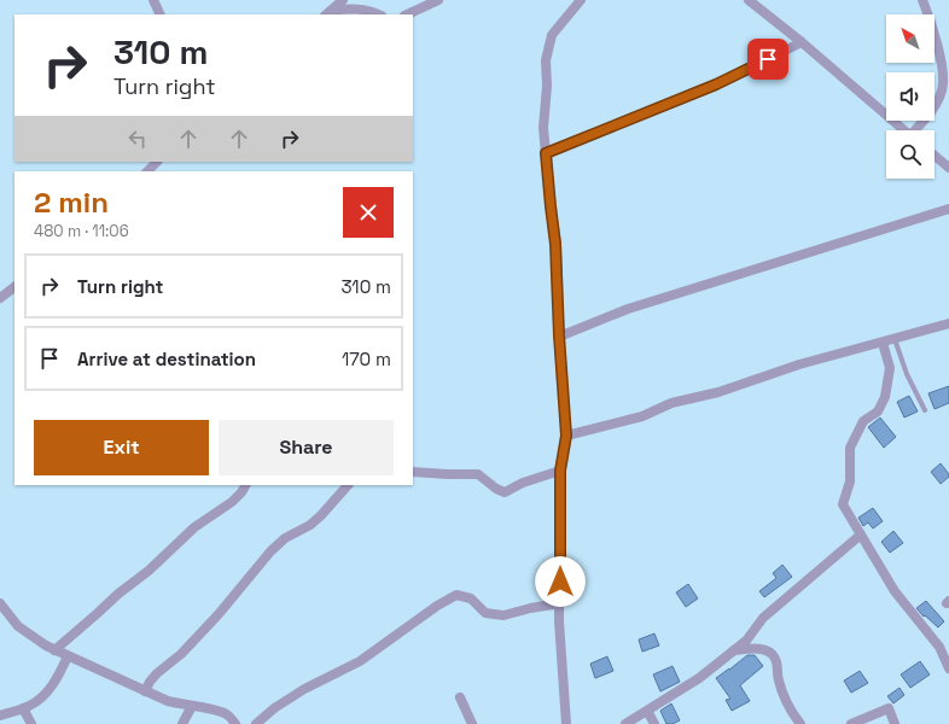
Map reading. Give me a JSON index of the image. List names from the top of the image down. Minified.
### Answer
{"north":"top left","page":{"turn":["310 m","Turn right"],"heading":["2 min","480 m · 11:06"],"list":[{"name":"Turn right","value":"310 m"},{"name":"Arrive at destination","value":"170 m"}],"buttons":["Exit","Share"]}}
